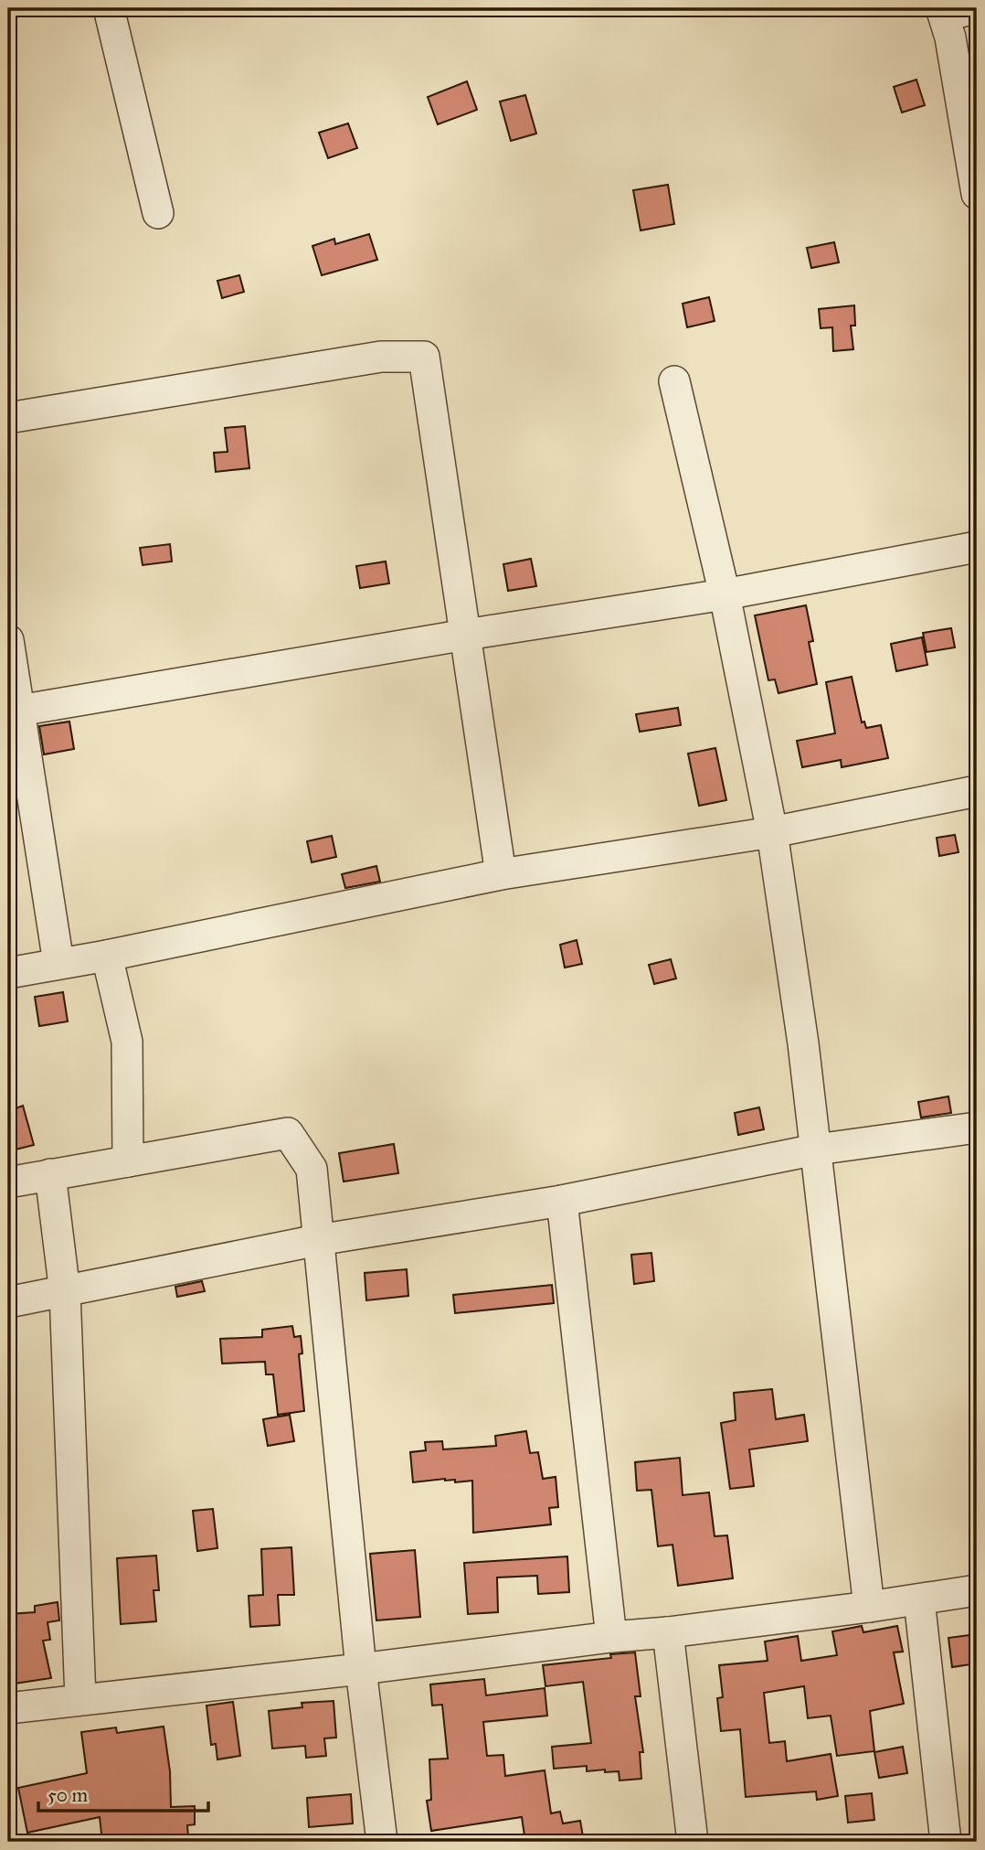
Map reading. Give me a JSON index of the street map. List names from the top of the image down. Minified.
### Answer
{"scale_bar":"50 m"}
